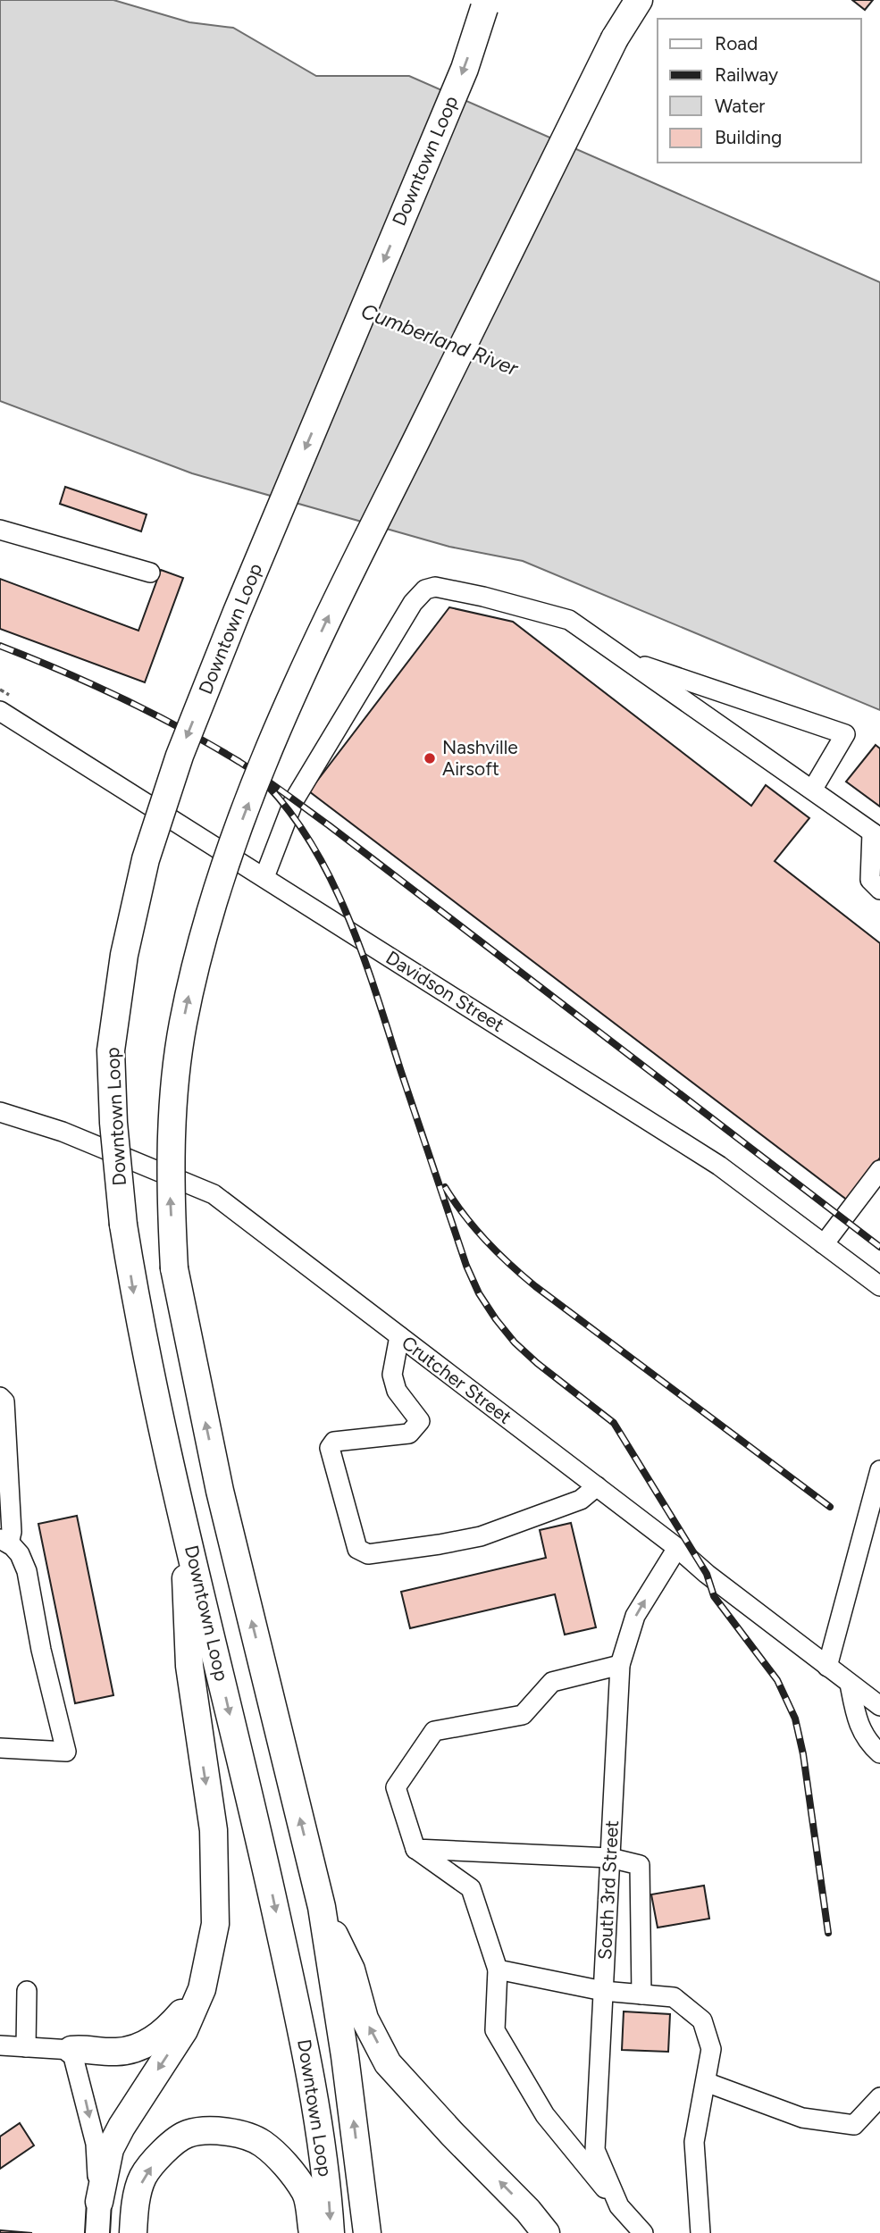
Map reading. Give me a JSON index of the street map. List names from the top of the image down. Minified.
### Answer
{"streets":{"highway":["Downtown Loop"],"street":["Davidson Street","Crutcher Street","South 3rd Street"]},"crossings":[["Crutcher Street","South 3rd Street"]],"water":["Cumberland River"],"places":["Nashville Airsoft"],"legend":["Road","Railway","Water","Building"]}
